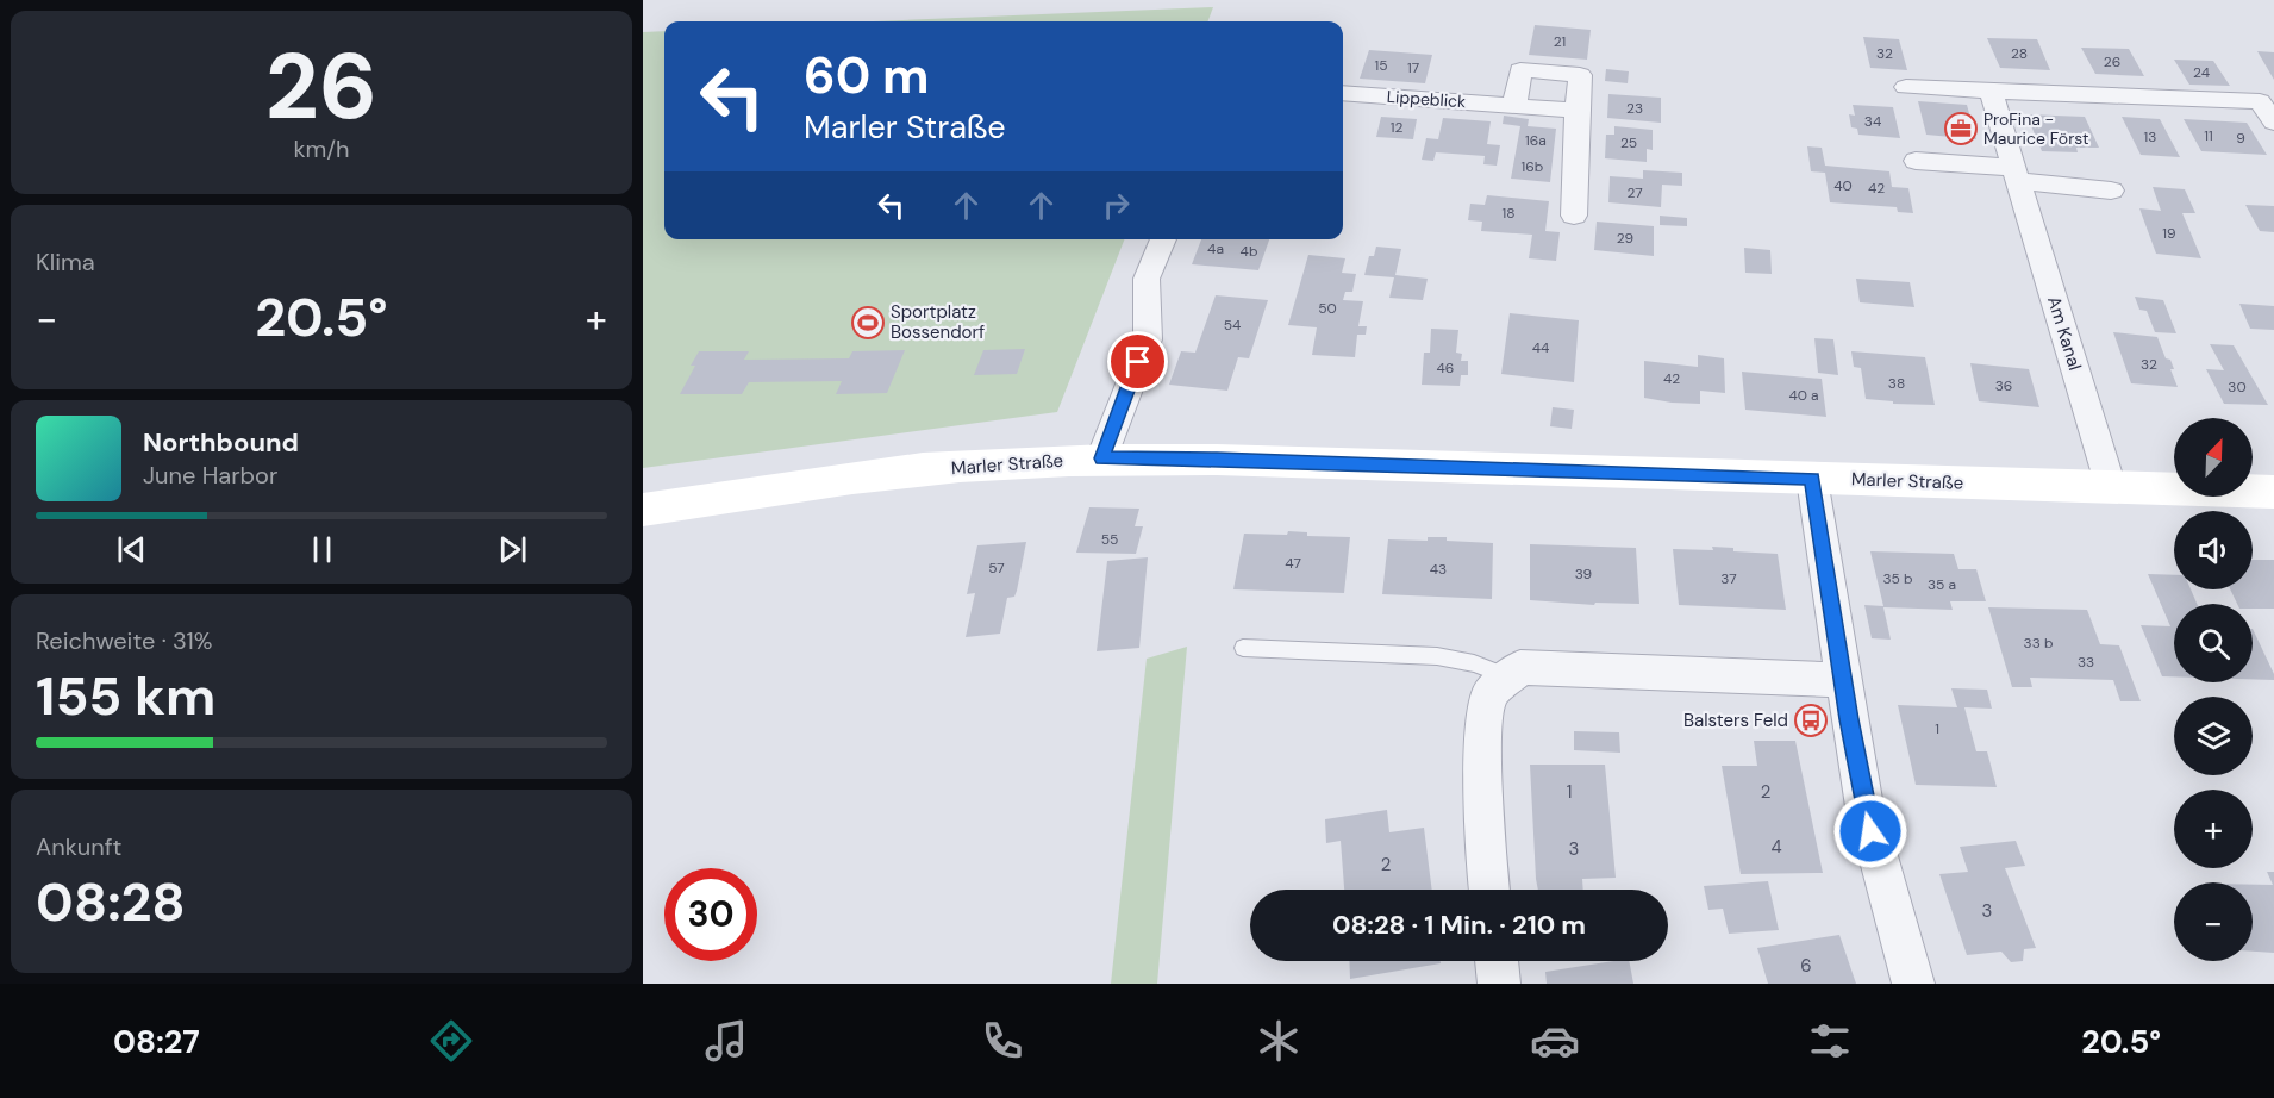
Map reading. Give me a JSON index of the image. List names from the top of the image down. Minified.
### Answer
{"streets":{"main road":["Marler Straße"],"street":["Lippeblick","Am Kanal"]},"crossings":[["Am Kanal","Marler Straße"]],"places":{"office":["ProFina - Maurice Först"],"sports":["Sportplatz Bossendorf"],"bus stop":["Balsters Feld"]},"house_numbers":["21","32","28","26","15","17","24","23","34","12","11","13","9","16a","25","16b","40","42","27","18","19","29","4a","4b","50","54","44","32","46","42","38","36","30","40 a","55","47","57","43","39","37","35 b","35 a","33 b","33","1","1","2","4","3","2","3","6"],"north":"top right","page":{"tile":[["26","km/h"],"Klima",["Reichweite · 31%","155 km"],["Ankunft","08:28"]],"turn":["60 m","Marler Straße"],"heat":["−","20.5°","+"],"song":["Northbound","June Harbor"],"map_buttons":["+","−"],"limit":"30","trip":"08:28 · 1 Min. · 210 m","tabs":["08:27","20.5°"]}}
